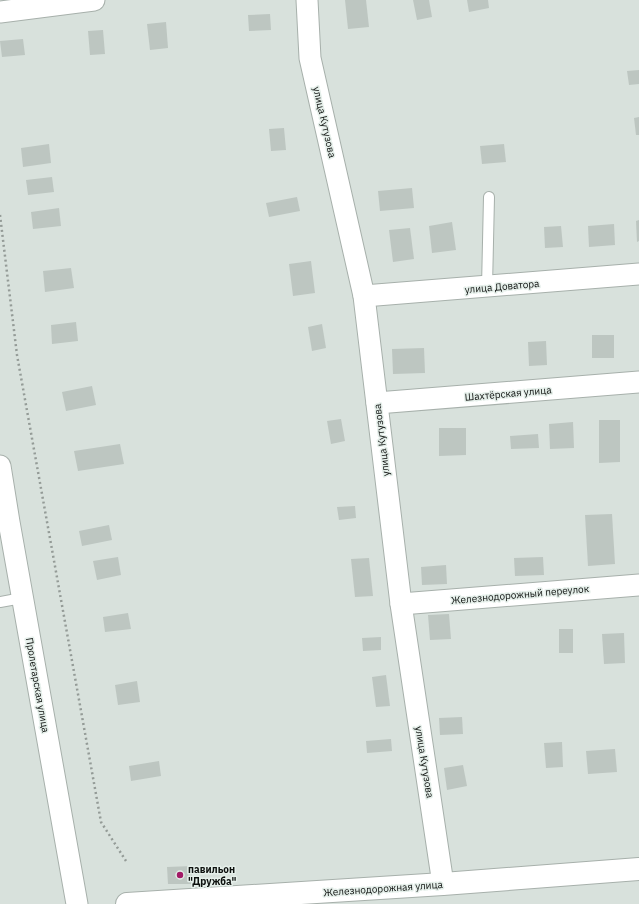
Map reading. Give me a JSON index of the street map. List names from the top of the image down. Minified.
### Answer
{"streets":{"street":["улица Кутузова","улица Доватора","Шахтёрская улица","Железнодорожный переулок","Пролетарская улица","Железнодорожная улица"]},"crossings":[["улица Кутузова","улица Доватора"],["улица Кутузова","Шахтёрская улица"],["улица Кутузова","Железнодорожный переулок"],["улица Кутузова","Железнодорожная улица"]],"places":["павильон \"Дружба\""]}
